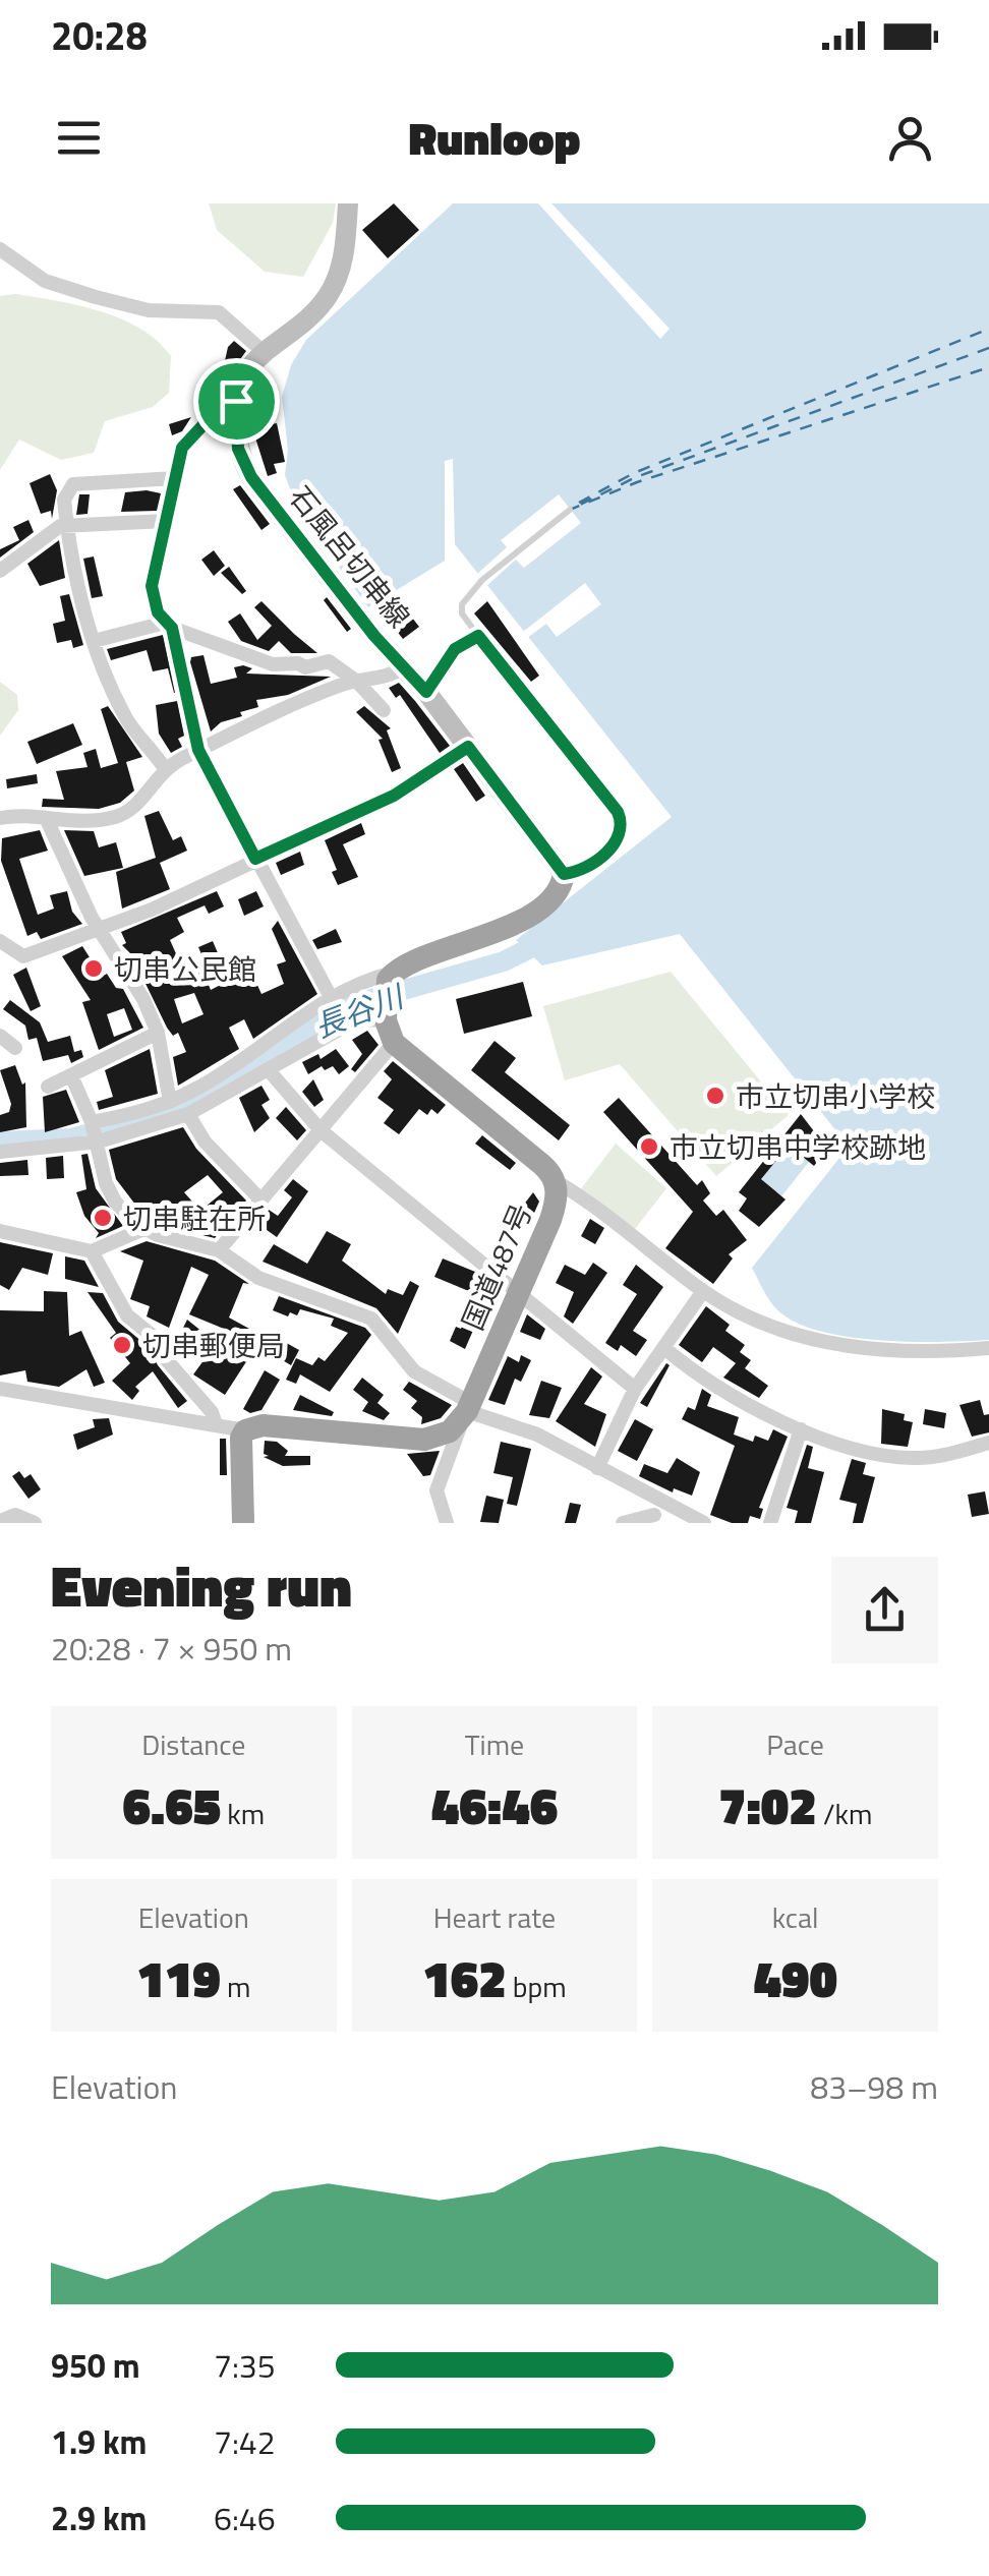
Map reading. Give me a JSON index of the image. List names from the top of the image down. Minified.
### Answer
{"streets":{"highway":["国道487号"],"main road":["石風呂切串線"]},"water":["長谷川"],"places":["切串公民館","市立切串小学校","市立切串中学校跡地","切串駐在所","切串郵便局"],"page":{"status":"20:28","header":"Runloop","heading":["Evening run","20:28 · 7 × 950 m"],"stats":[["Distance","6.65 km"],["Time","46:46"],["Pace","7:02 /km"],["Elevation","119 m"],["Heart rate","162 bpm"],["kcal","490"]],"chart":["Elevation","83–98 m"],"list":[{"name":"950 m","note":"7:35"},{"name":"1.9 km","note":"7:42"},{"name":"2.9 km","note":"6:46"}]}}
